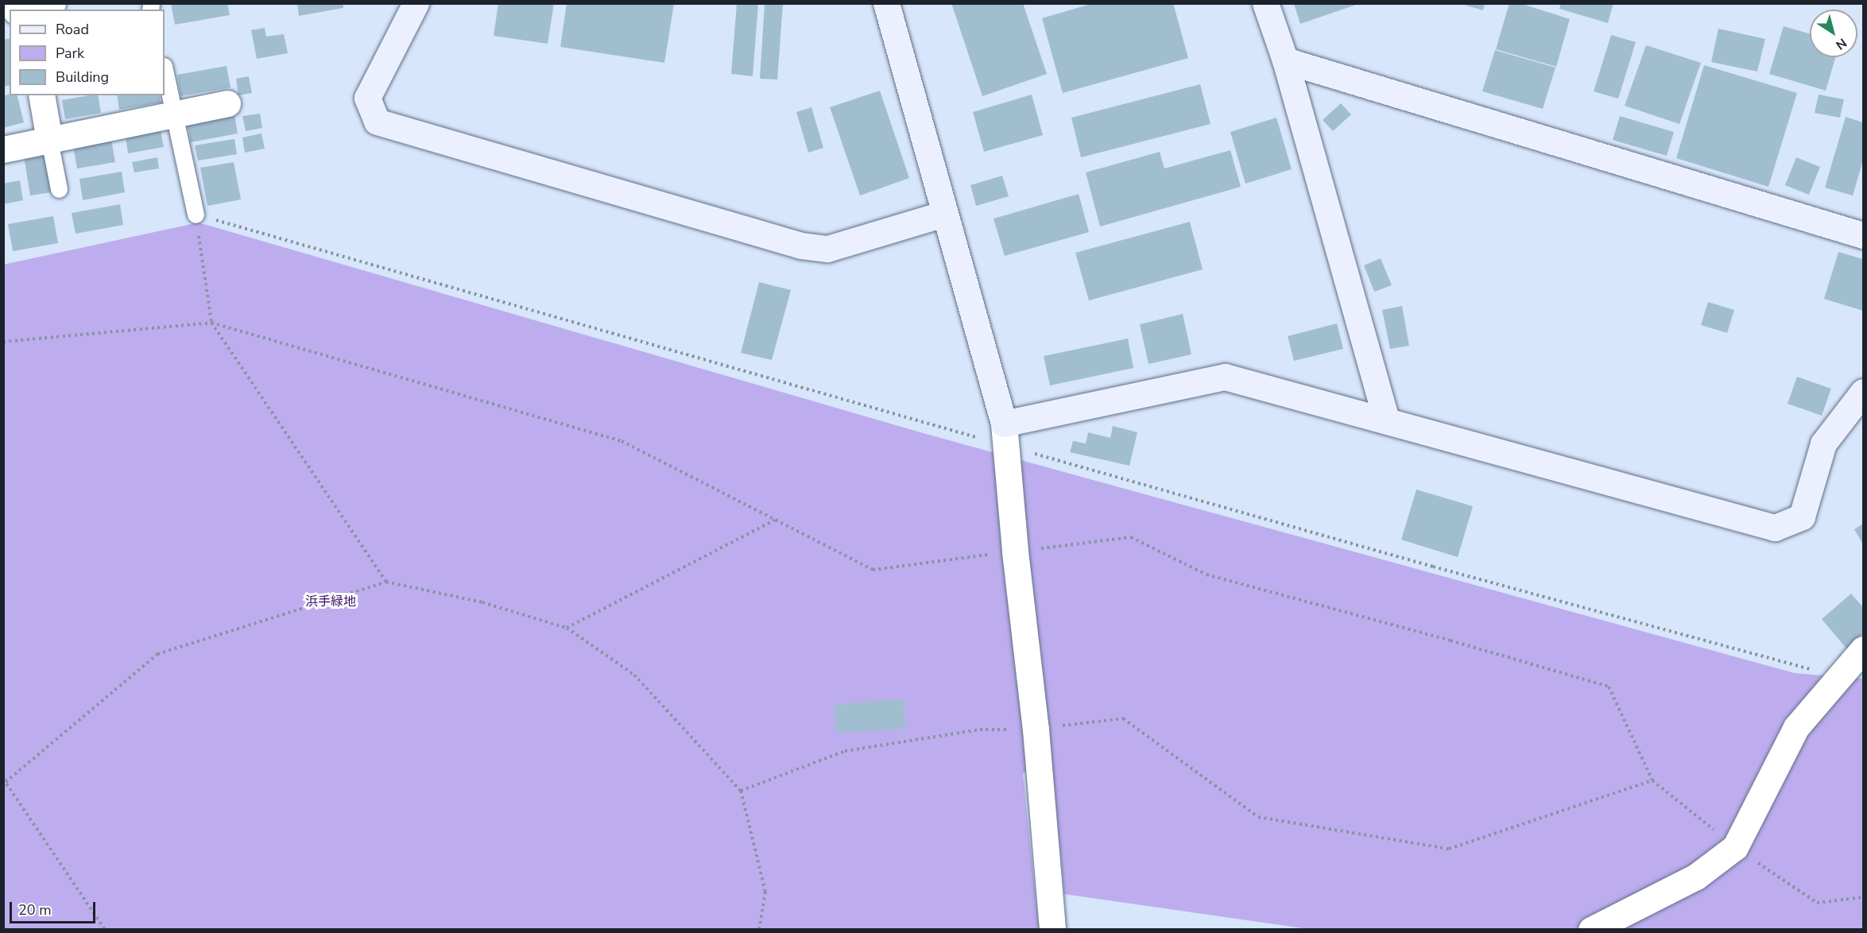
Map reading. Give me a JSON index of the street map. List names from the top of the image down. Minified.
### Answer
{"parks":["浜手緑地"],"legend":["Road","Park","Building"],"scale_bar":"20 m","north":"bottom right"}
